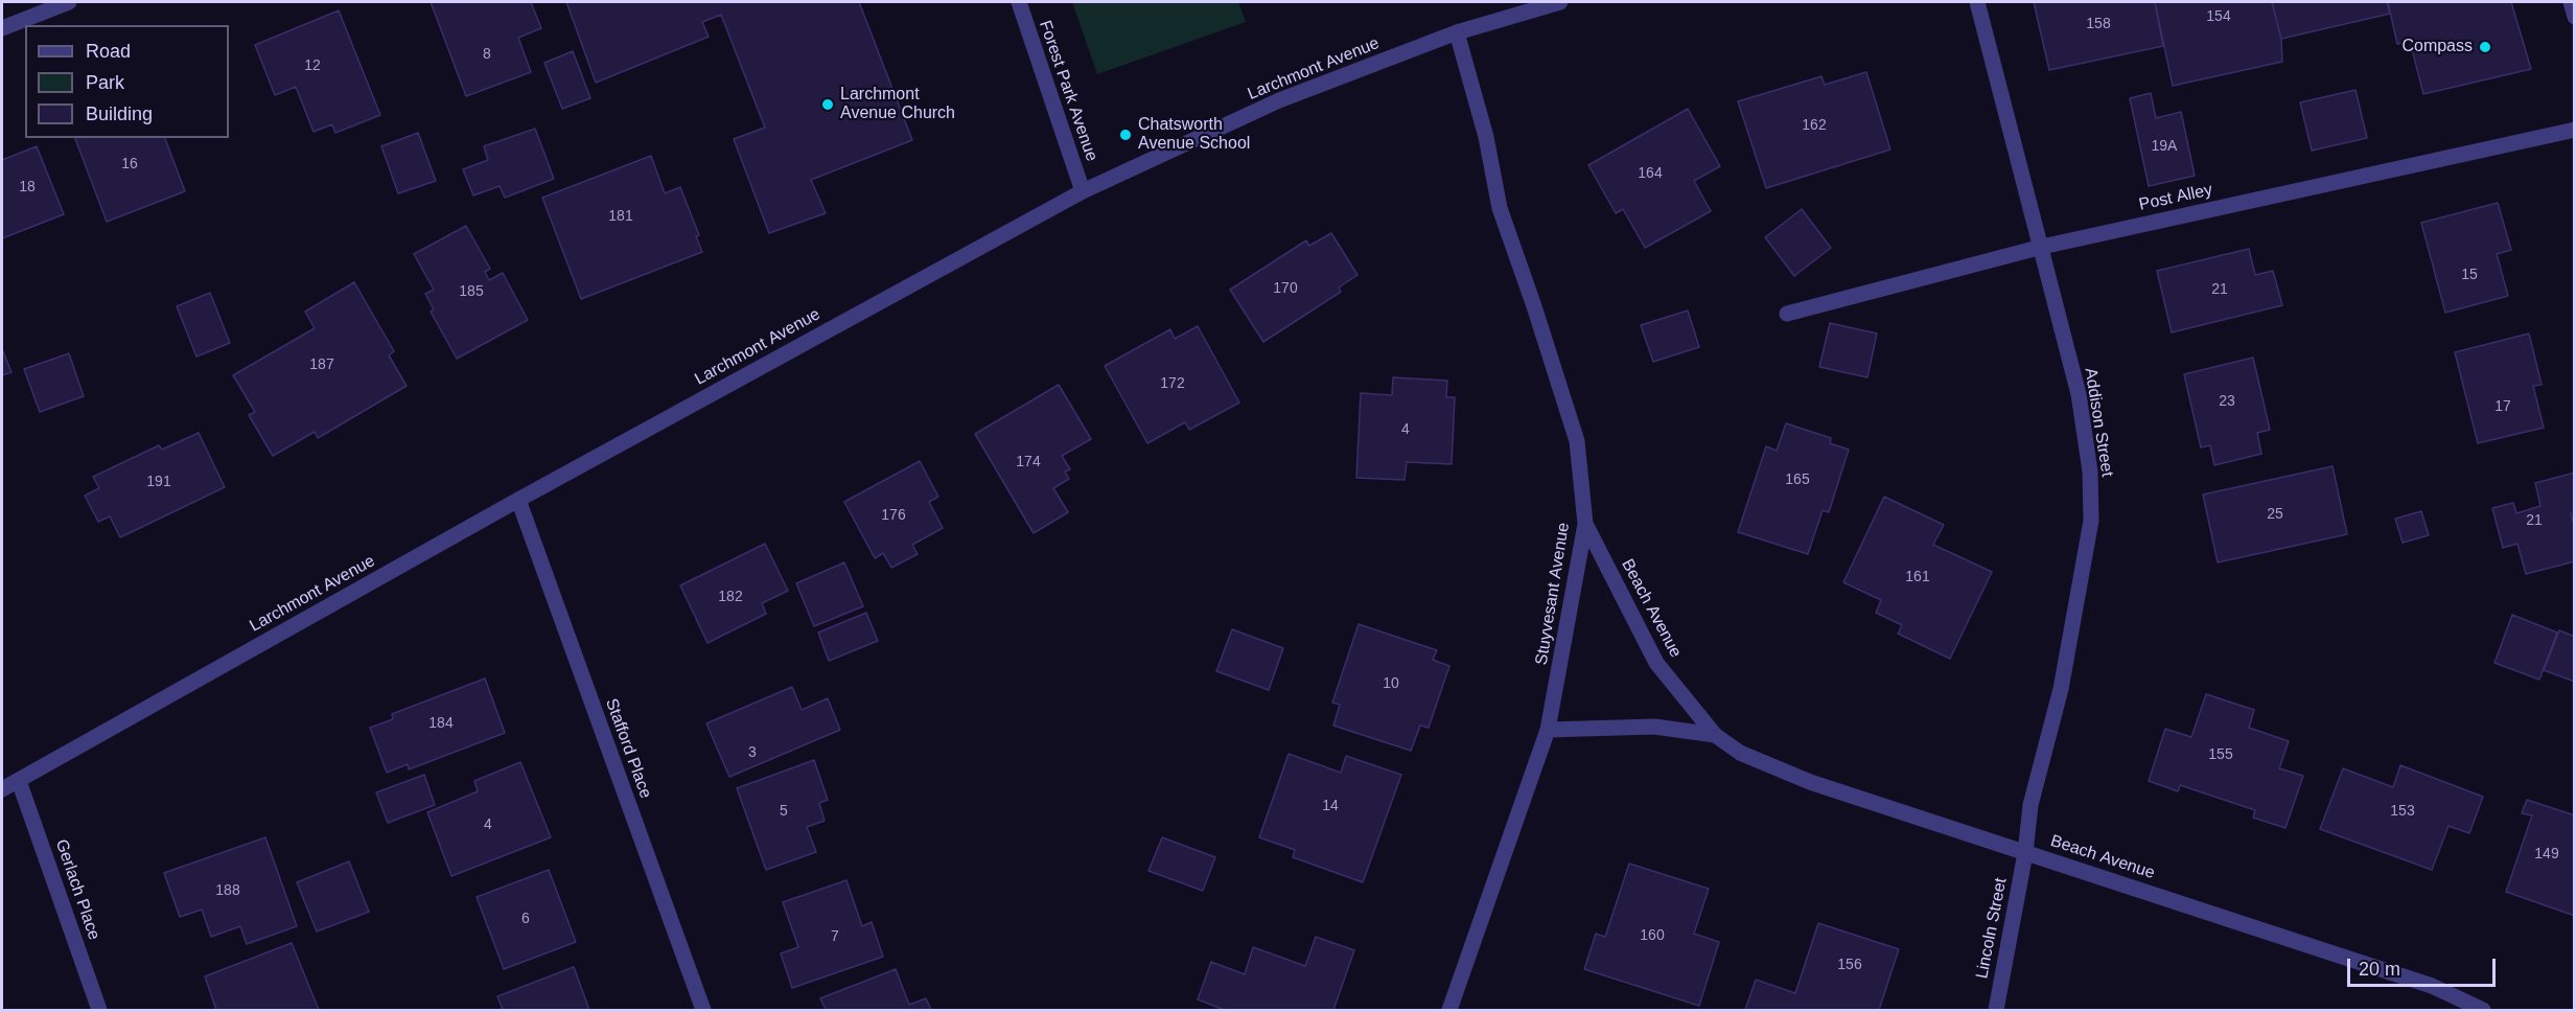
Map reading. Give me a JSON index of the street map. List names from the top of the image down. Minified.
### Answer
{"streets":{"street":["Larchmont Avenue","Forest Park Avenue","Post Alley","Addison Street","Stuyvesant Avenue","Beach Avenue","Stafford Place","Gerlach Place","Lincoln Street"]},"crossings":[["Larchmont Avenue","Forest Park Avenue"],["Larchmont Avenue","Stuyvesant Avenue"],["Larchmont Avenue","Stafford Place"],["Larchmont Avenue","Gerlach Place"],["Post Alley","Addison Street"],["Addison Street","Beach Avenue"],["Addison Street","Lincoln Street"],["Stuyvesant Avenue","Beach Avenue"],["Beach Avenue","Lincoln Street"]],"places":["Compass","Larchmont Avenue Church","Chatsworth Avenue School"],"house_numbers":["154","158","8","12","162","19A","16","164","18","181","15","170","21","185","187","172","23","17","4","174","165","191","25","176","21","161","182","10","184","3","155","14","5","153","4","149","188","6","160","7","156"],"legend":["Road","Park","Building"],"scale_bar":"20 m"}
